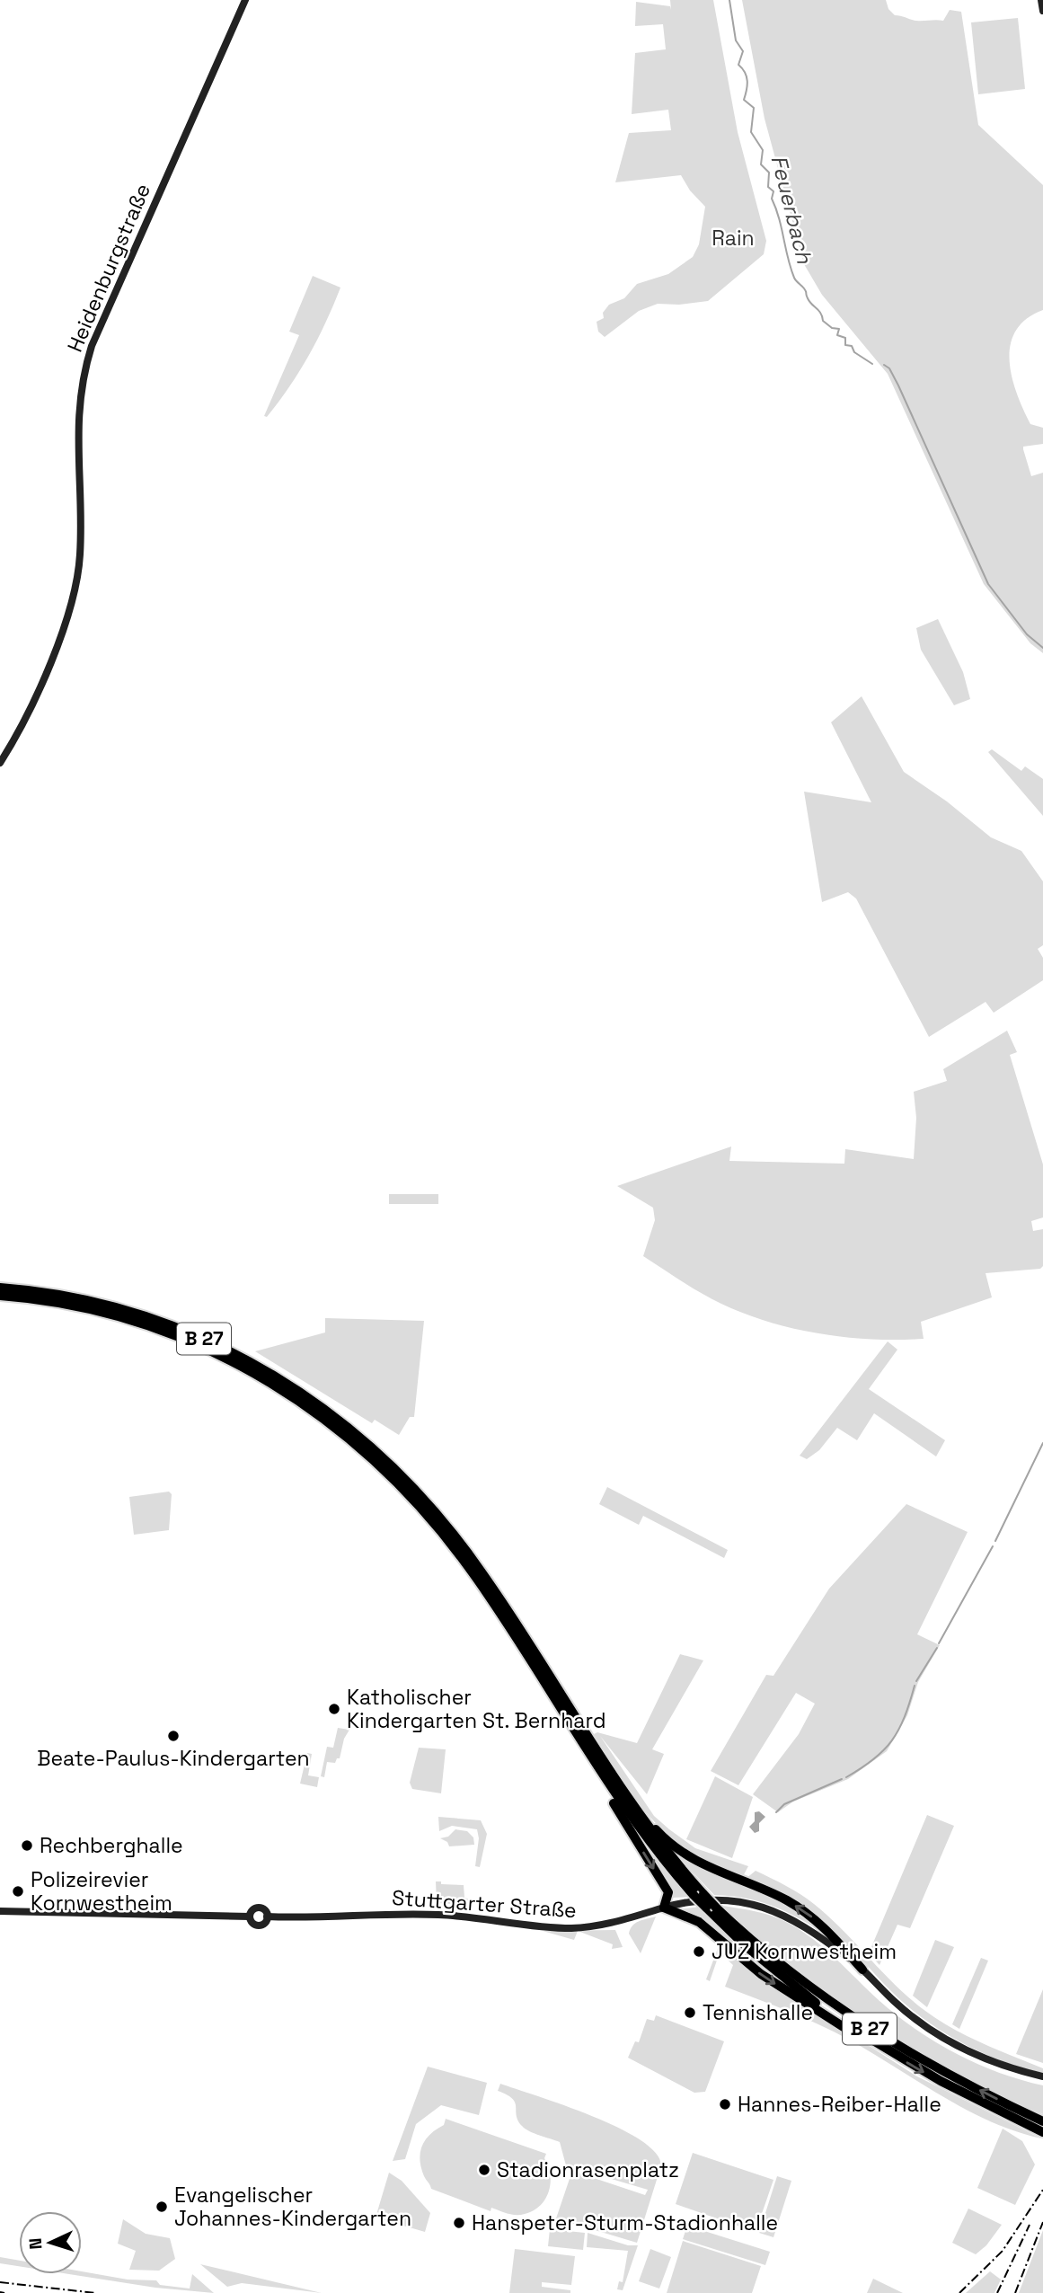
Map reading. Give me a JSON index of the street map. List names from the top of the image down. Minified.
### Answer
{"streets":{"highway":["B 27"],"main road":["Heidenburgstraße","Stuttgarter Straße"]},"crossings":[["B 27","Stuttgarter Straße"]],"water":["Feuerbach"],"parks":["Rain"],"places":["Katholischer Kindergarten St. Bernhard","Beate-Paulus-Kindergarten","Rechberghalle","Polizeirevier Kornwestheim","JUZ Kornwestheim","Tennishalle","Hannes-Reiber-Halle","Stadionrasenplatz","Evangelischer Johannes-Kindergarten","Hanspeter-Sturm-Stadionhalle"],"north":"left"}
